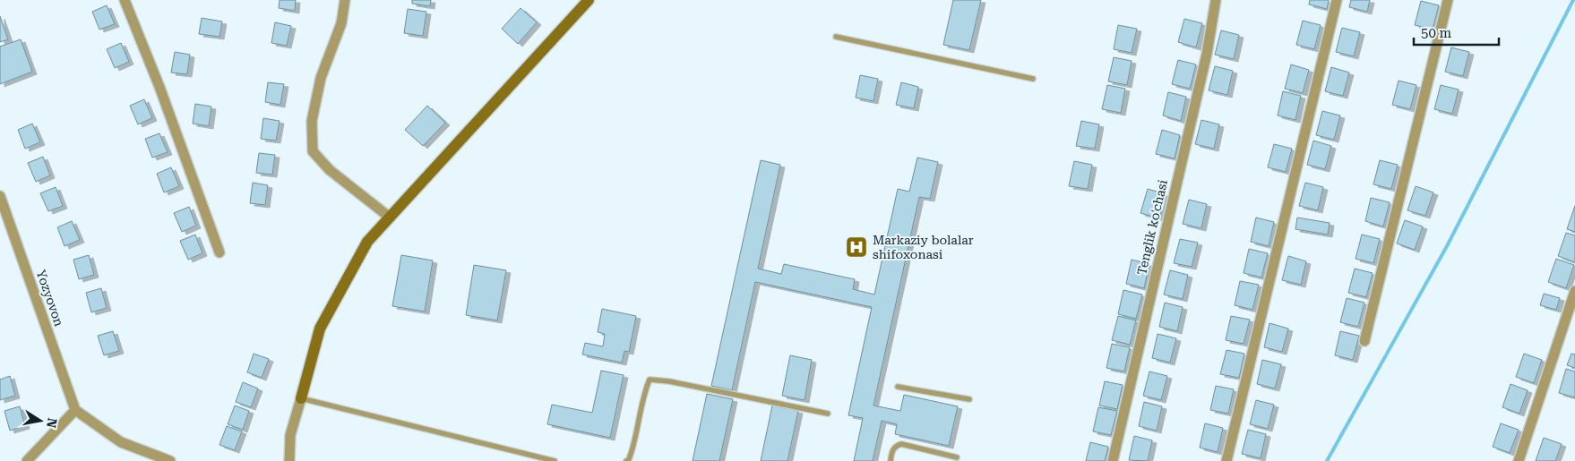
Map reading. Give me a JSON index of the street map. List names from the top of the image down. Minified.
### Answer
{"streets":{"street":["Tenglik ko'chasi","Yozyovon"]},"places":{"hospital":["Markaziy bolalar shifoxonasi"]},"scale_bar":"50 m","north":"right"}
